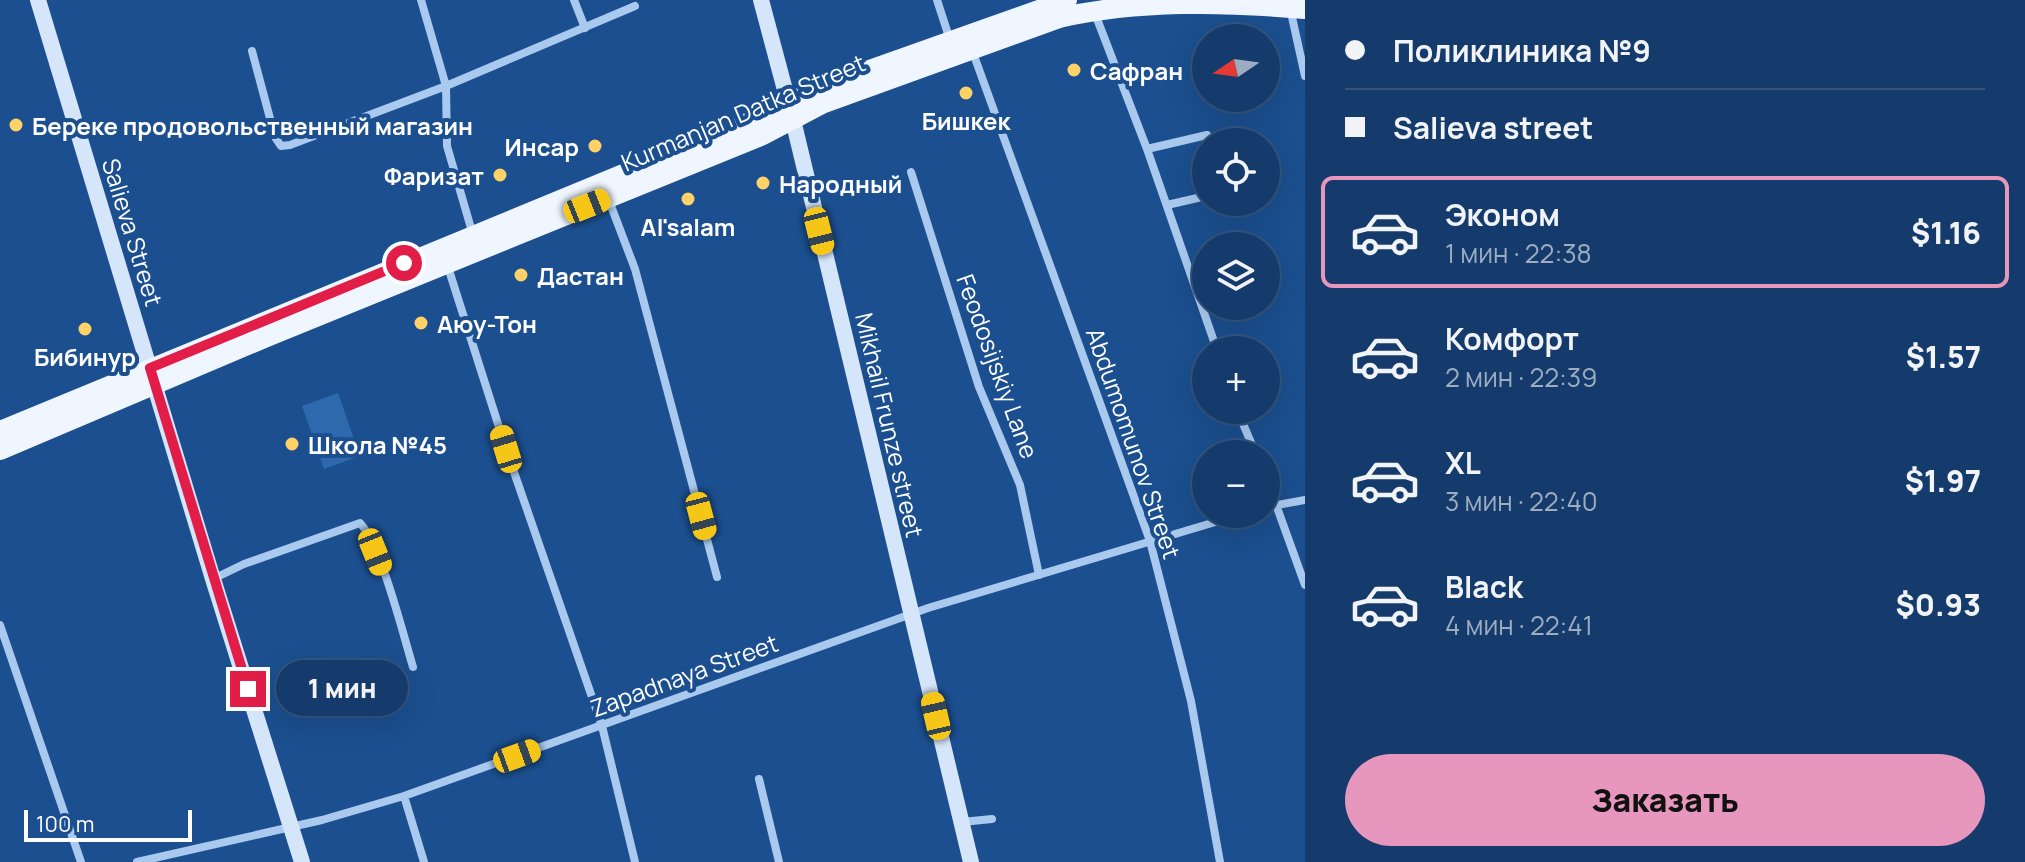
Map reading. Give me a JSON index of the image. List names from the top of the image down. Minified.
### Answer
{"streets":{"main road":["Kurmanjan Datka Street","Salieva Street","Mikhail Frunze street"],"street":["Feodosijskiy Lane","Abdumomunov Street","Zapadnaya Street"]},"crossings":[["Kurmanjan Datka Street","Salieva Street"],["Kurmanjan Datka Street","Mikhail Frunze street"],["Kurmanjan Datka Street","Abdumomunov Street"],["Feodosijskiy Lane","Zapadnaya Street"],["Mikhail Frunze street","Zapadnaya Street"],["Abdumomunov Street","Zapadnaya Street"]],"places":["Сафран","Бишкек","Береке продовольственный магазин","Инсар","Фаризат","Народный","Al'salam","Дастан","Аюу-Тон","Бибинур","Школа №45"],"scale_bar":"100 m","north":"left","page":{"banner":["Поликлиника №9","Salieva street"],"map_buttons":["+","−"],"list":[{"name":"Эконом","note":"1 мин · 22:38","value":"$1.16"},{"name":"Комфорт","note":"2 мин · 22:39","value":"$1.57"},{"name":"XL","note":"3 мин · 22:40","value":"$1.97"},{"name":"Black","note":"4 мин · 22:41","value":"$0.93"}],"bubble":"1 мин","buttons":"Заказать","scale":"100 m"}}
